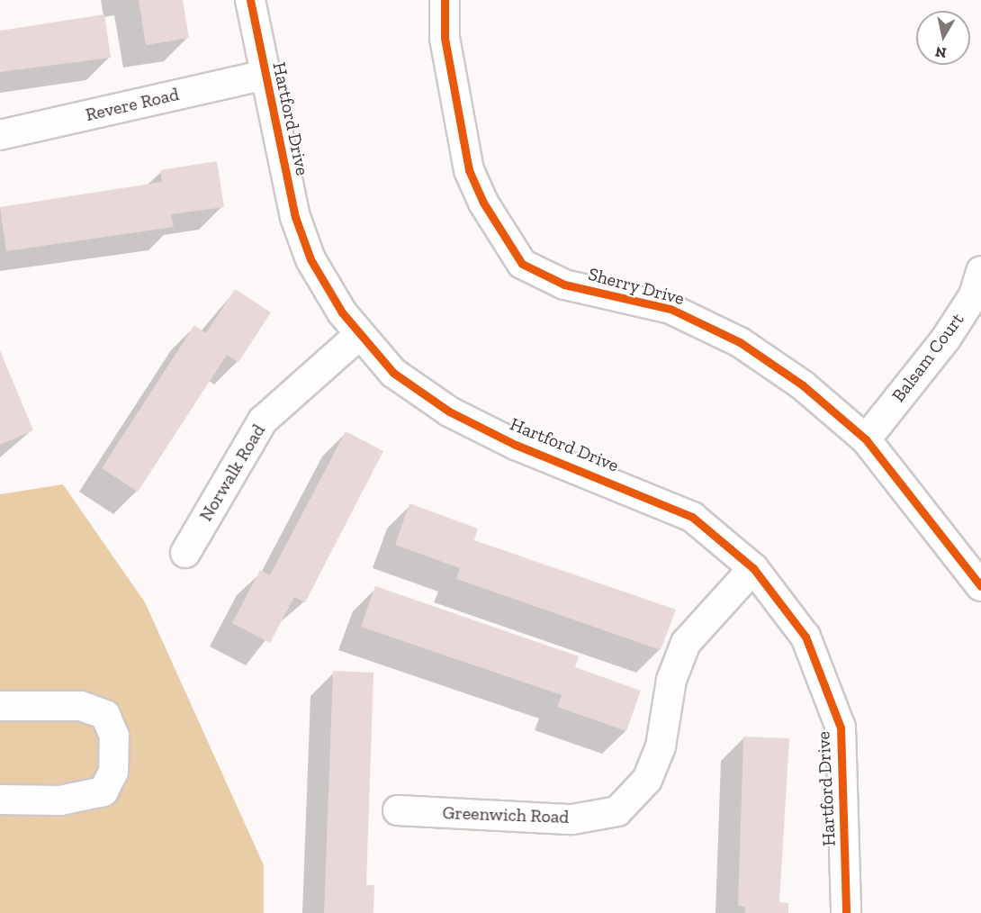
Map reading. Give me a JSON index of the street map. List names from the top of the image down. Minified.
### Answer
{"streets":{"street":["Revere Road","Hartford Drive","Sherry Drive","Balsam Court","Norwalk Road","Greenwich Road"]},"crossings":[["Revere Road","Hartford Drive"],["Hartford Drive","Norwalk Road"],["Hartford Drive","Greenwich Road"],["Sherry Drive","Balsam Court"]],"north":"bottom"}
